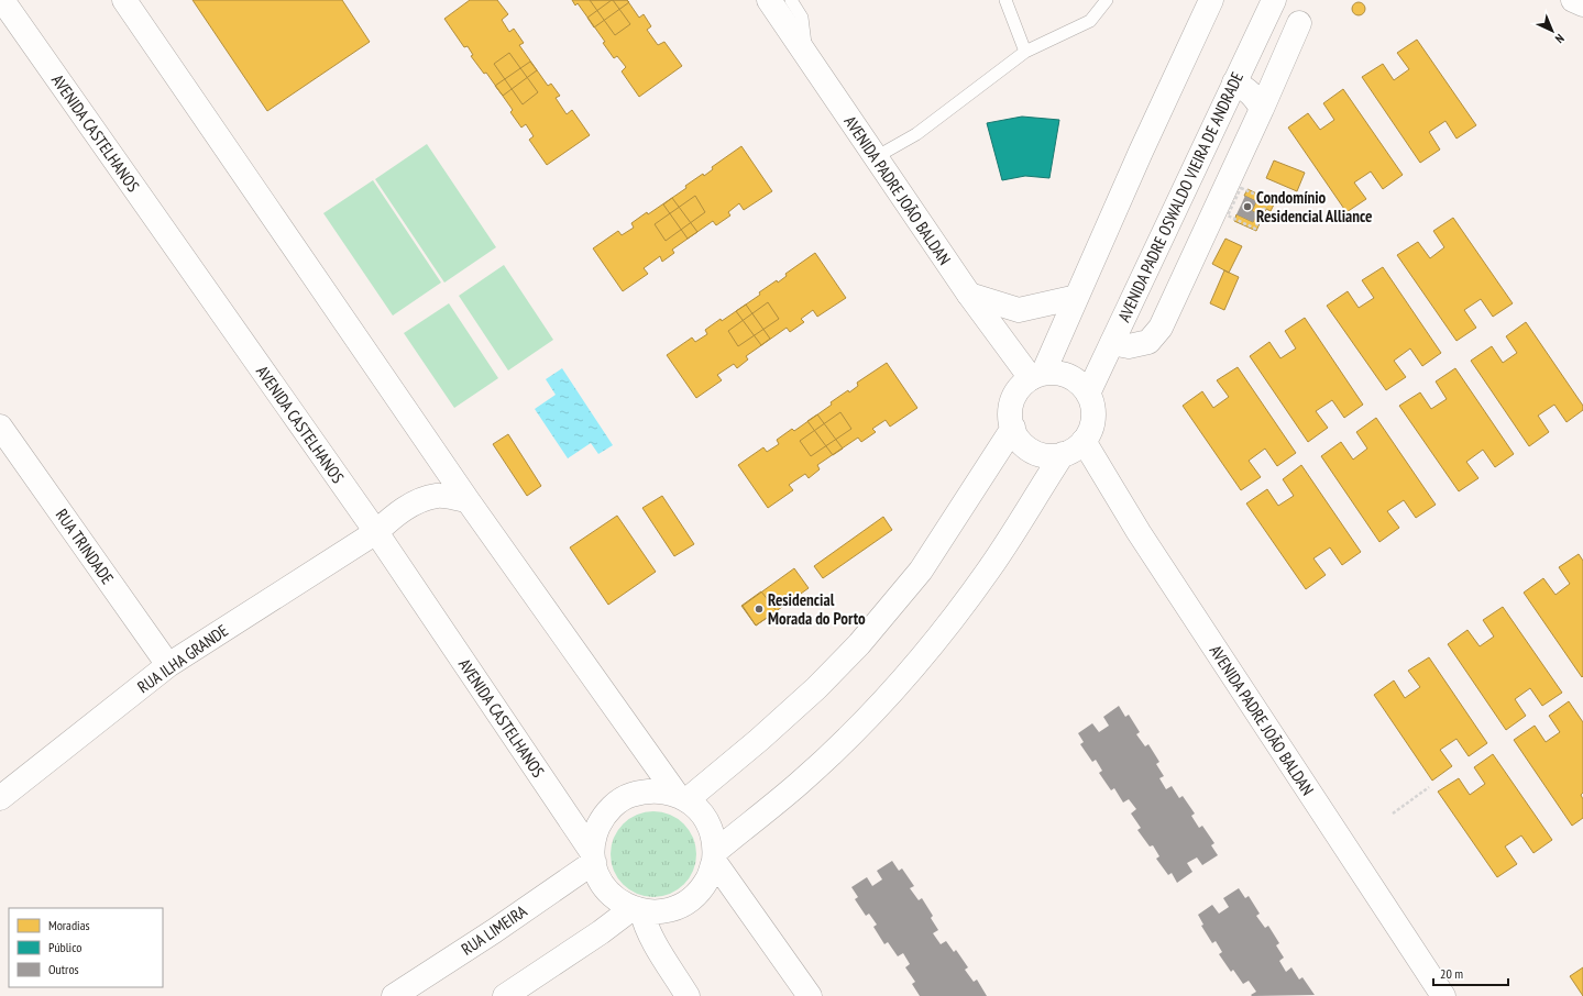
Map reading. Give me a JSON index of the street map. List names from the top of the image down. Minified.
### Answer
{"streets":{"street":["AVENIDA CASTELHANOS","AVENIDA PADRE JOÃO BALDAN","AVENIDA PADRE OSWALDO VIEIRA DE ANDRADE","RUA TRINDADE","RUA ILHA GRANDE","RUA LIMEIRA"]},"crossings":[["AVENIDA CASTELHANOS","RUA ILHA GRANDE"],["AVENIDA CASTELHANOS","RUA LIMEIRA"],["AVENIDA PADRE JOÃO BALDAN","AVENIDA PADRE OSWALDO VIEIRA DE ANDRADE"],["RUA TRINDADE","RUA ILHA GRANDE"]],"places":["Condomínio Residencial Alliance","Residencial Morada do Porto"],"legend":["Moradias","Público","Outros"],"scale_bar":"20 m","north":"bottom right"}
